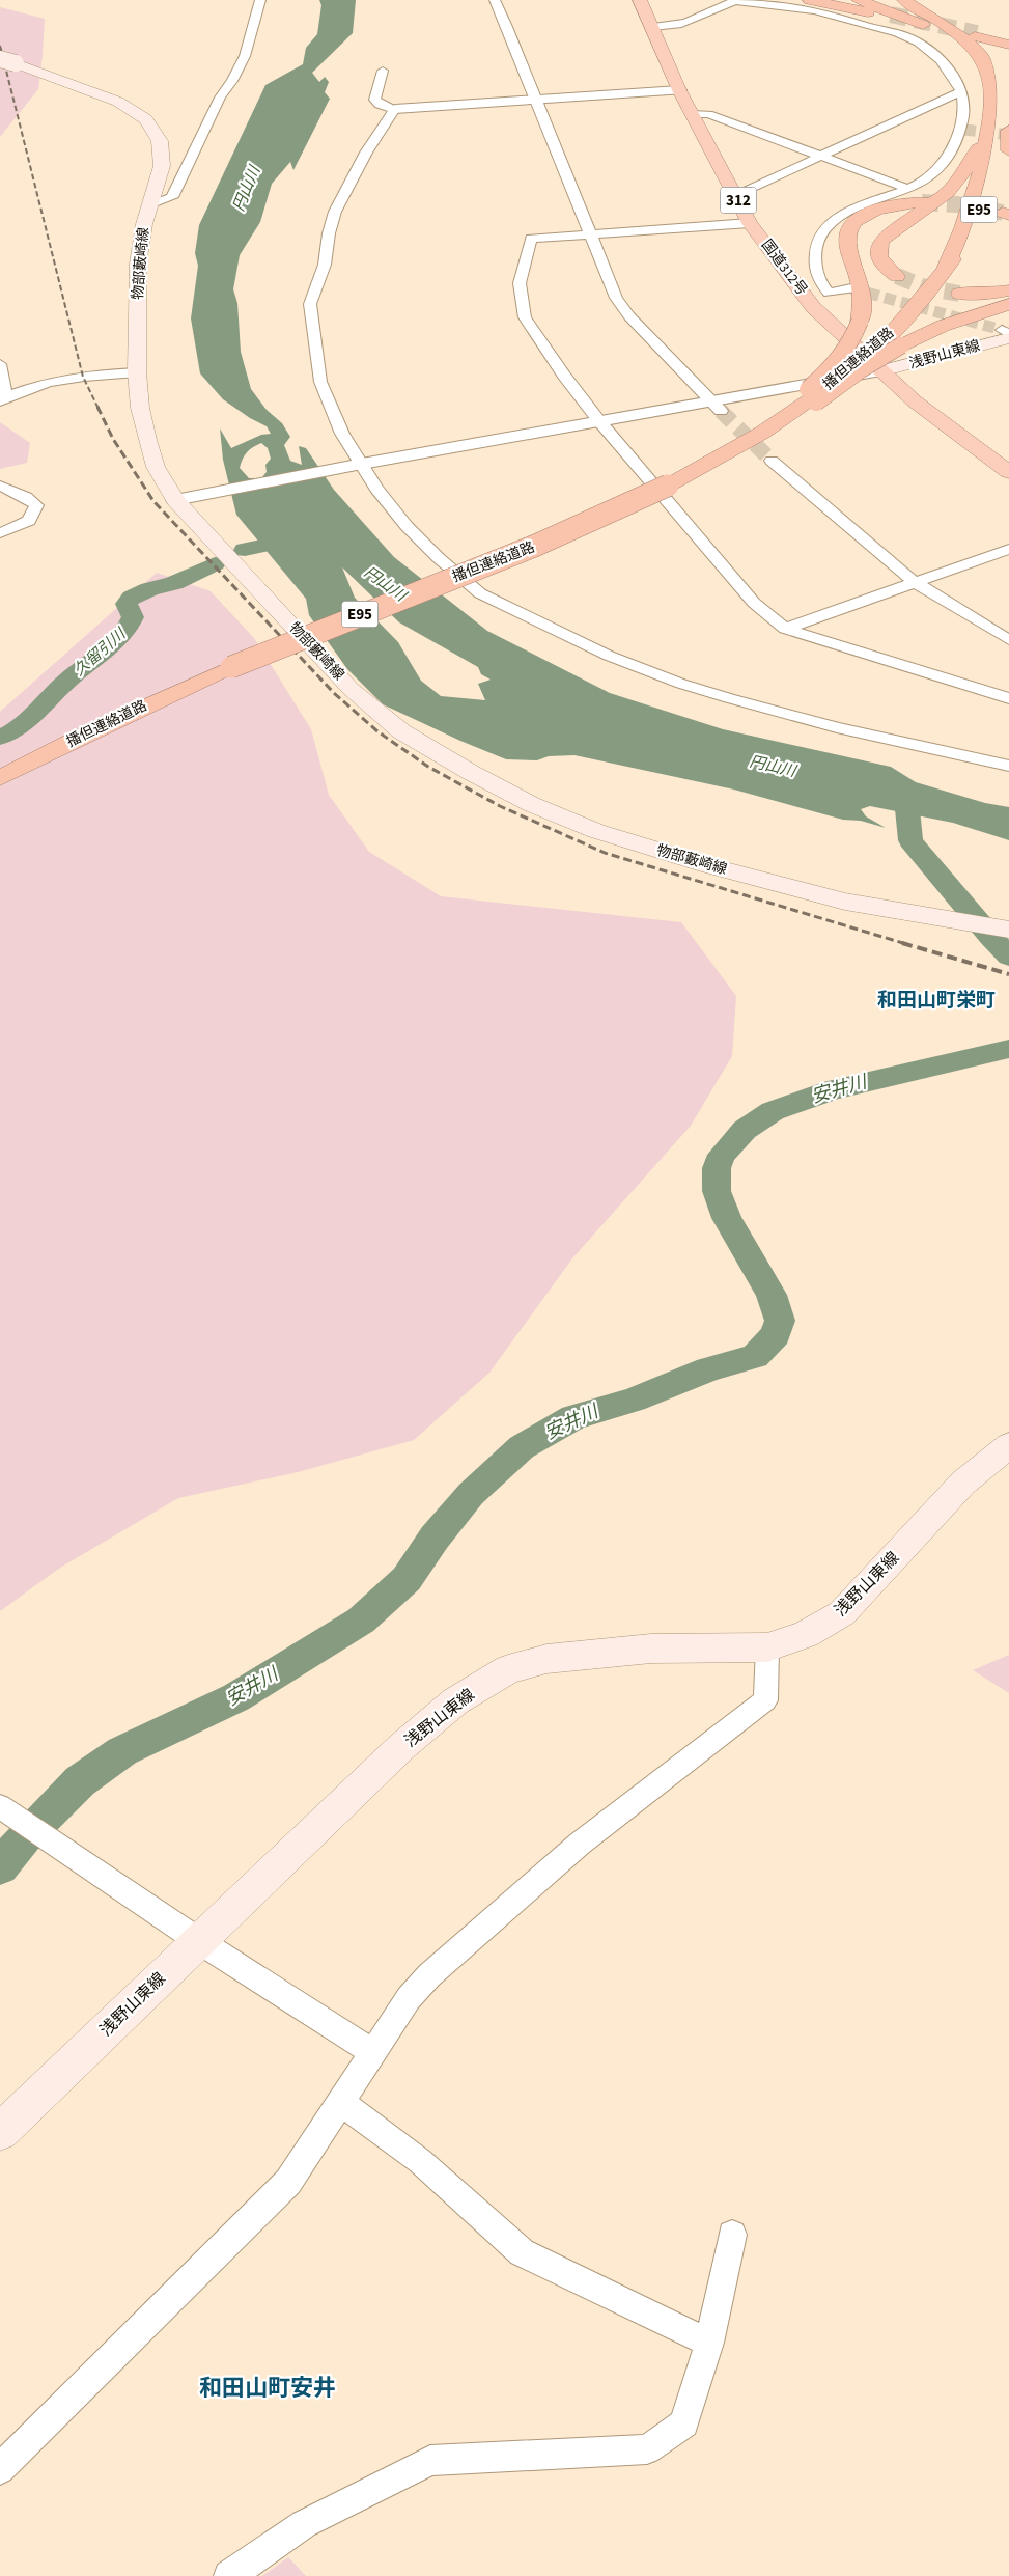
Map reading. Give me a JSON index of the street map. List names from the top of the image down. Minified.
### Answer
{"streets":{"highway":["312","E95","国道312号","播但連絡道路"],"main road":["物部藪崎線","浅野山東線"]},"crossings":[["国道312号","浅野山東線"]],"districts":["和田山町栄町","和田山町安井"],"water":["円山川","久留引川","安井川"]}
